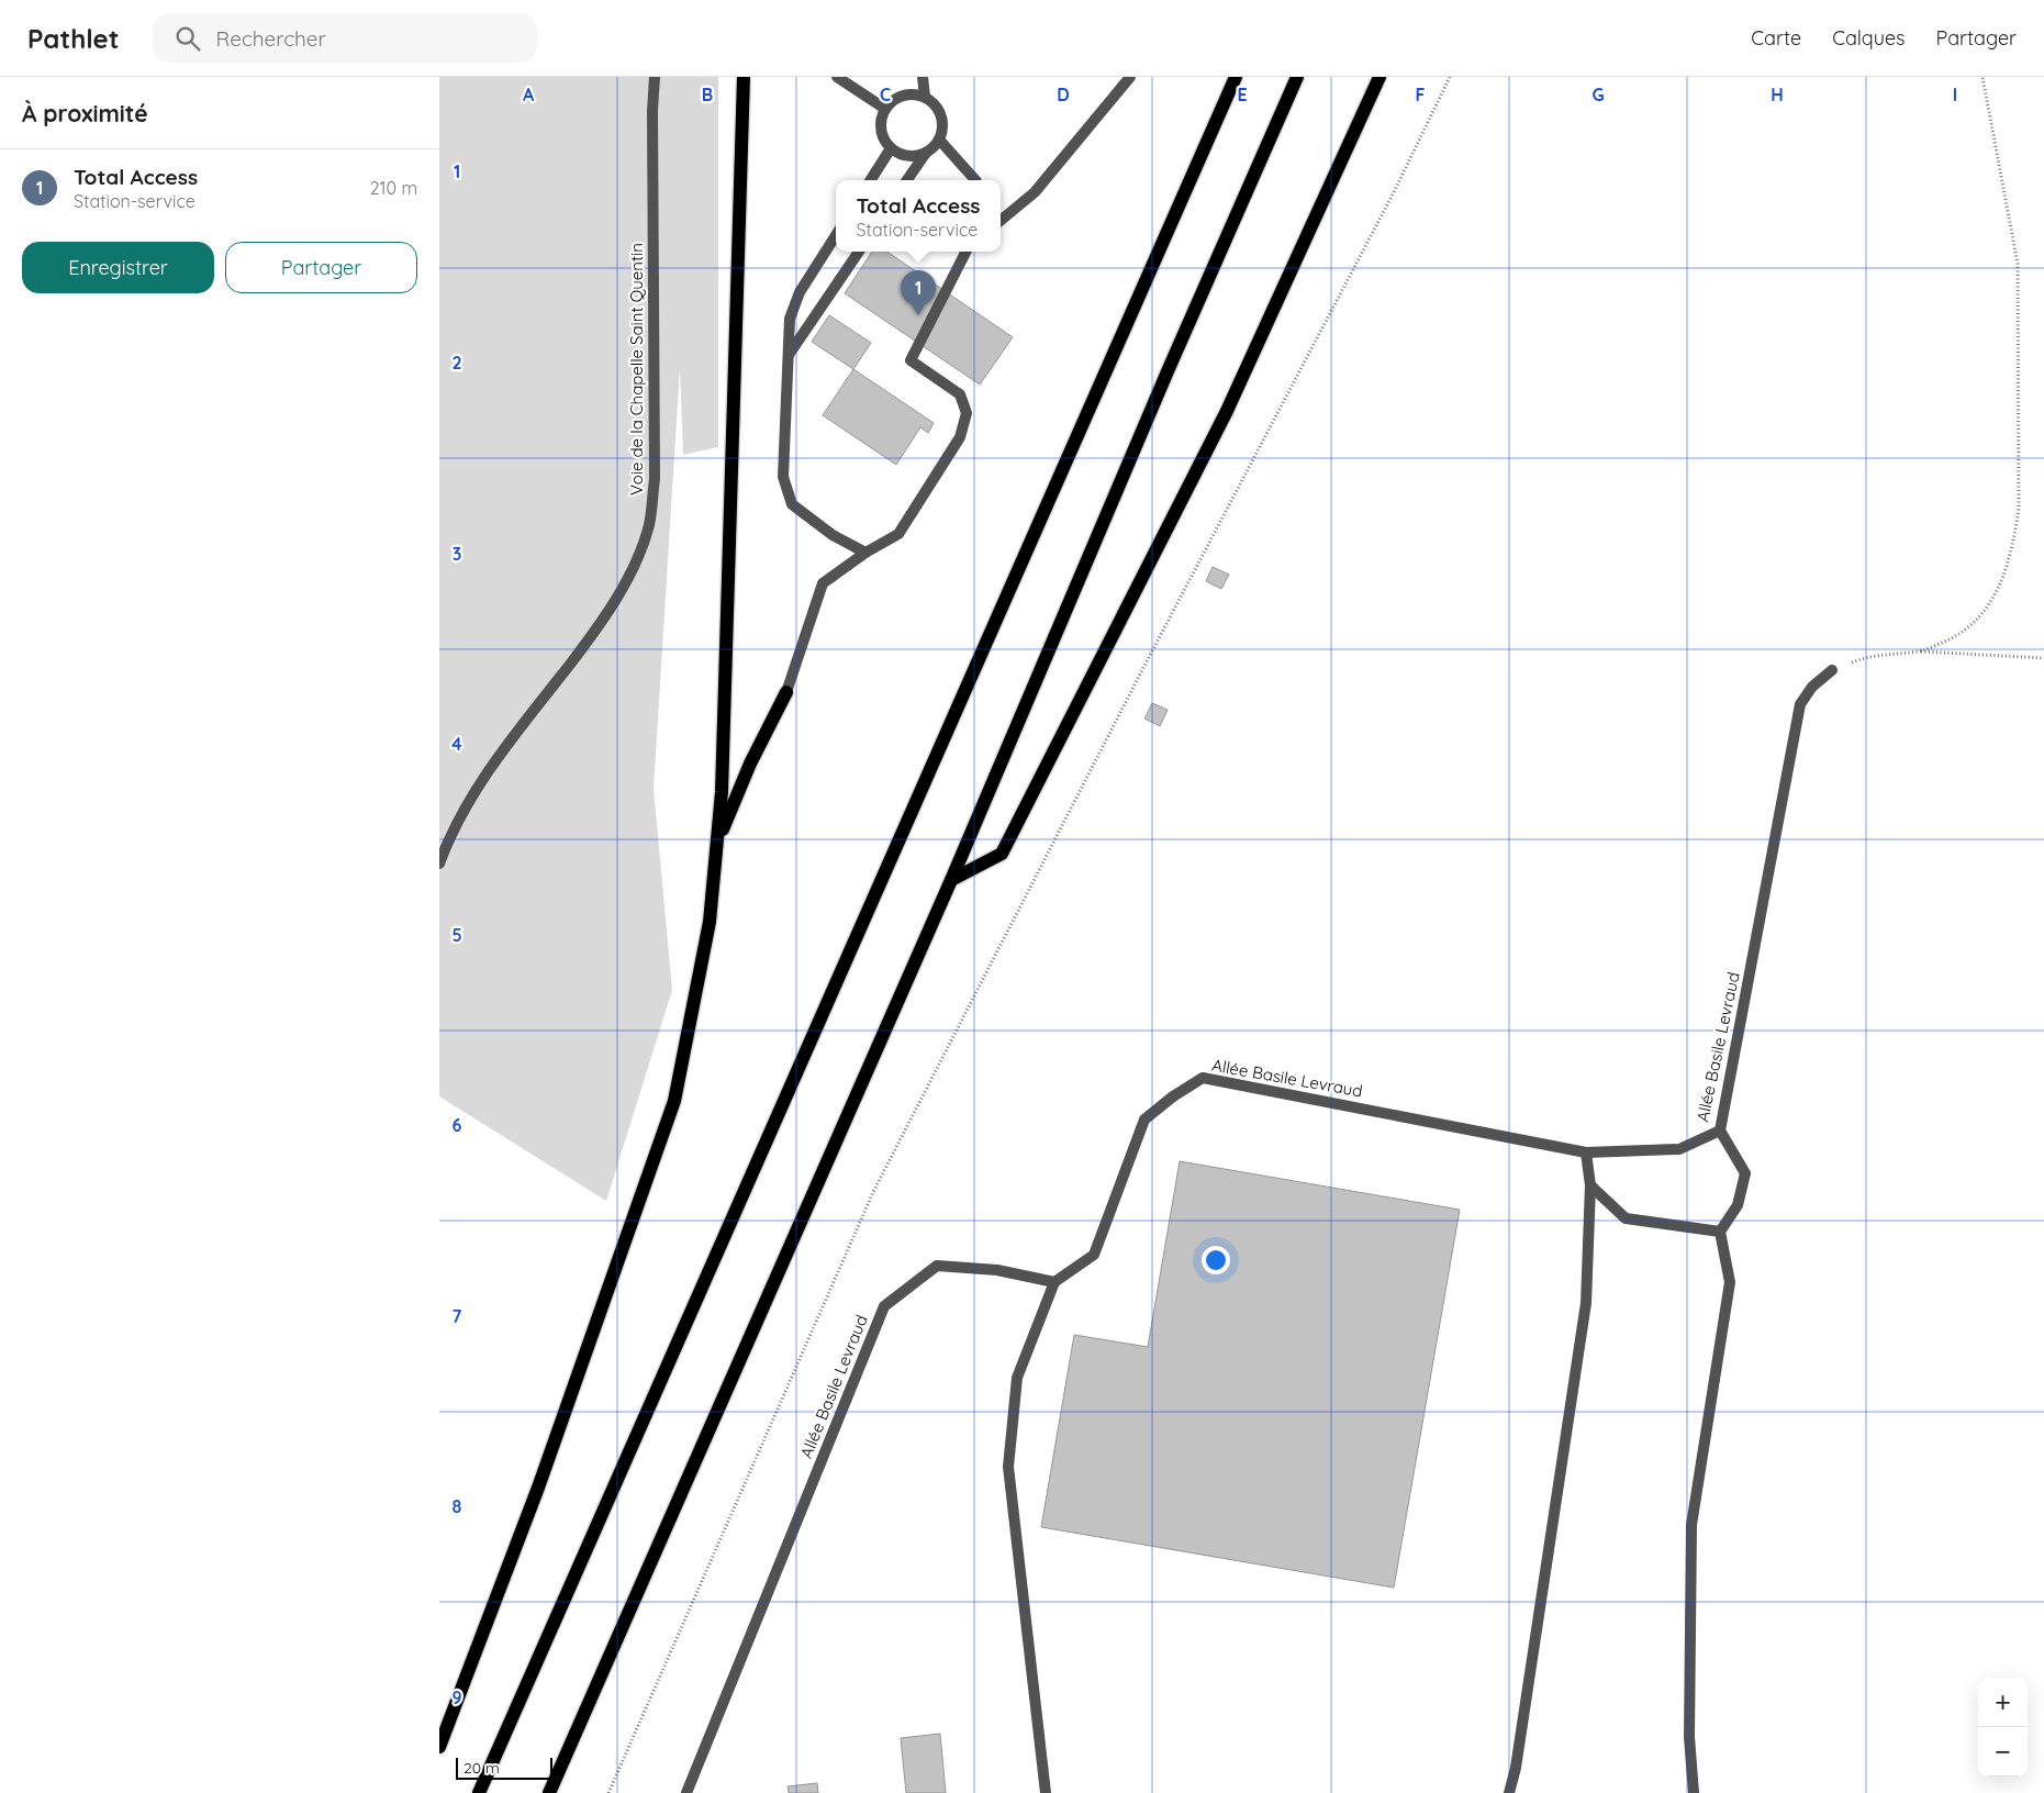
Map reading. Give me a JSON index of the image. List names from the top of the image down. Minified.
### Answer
{"streets":{"street":["Voie de la Chapelle Saint Quentin","Allée Basile Levraud"]},"scale_bar":"20 m","page":{"header":"Pathlet","search":"Rechercher","nav":["Carte","Calques","Partager"],"heading":"À proximité","list":[{"mark":"1","name":"Total Access","note":"Station-service","value":"210 m"}],"popup":["Total Access","Station-service"],"buttons":["Enregistrer","Partager"],"pins":"1","map_buttons":["+","−"],"scale":"20 m"},"grid":{"columns":["A","B","C","D","E","F","G","H","I"],"rows":["1","2","3","4","5","6","7","8","9"]}}
